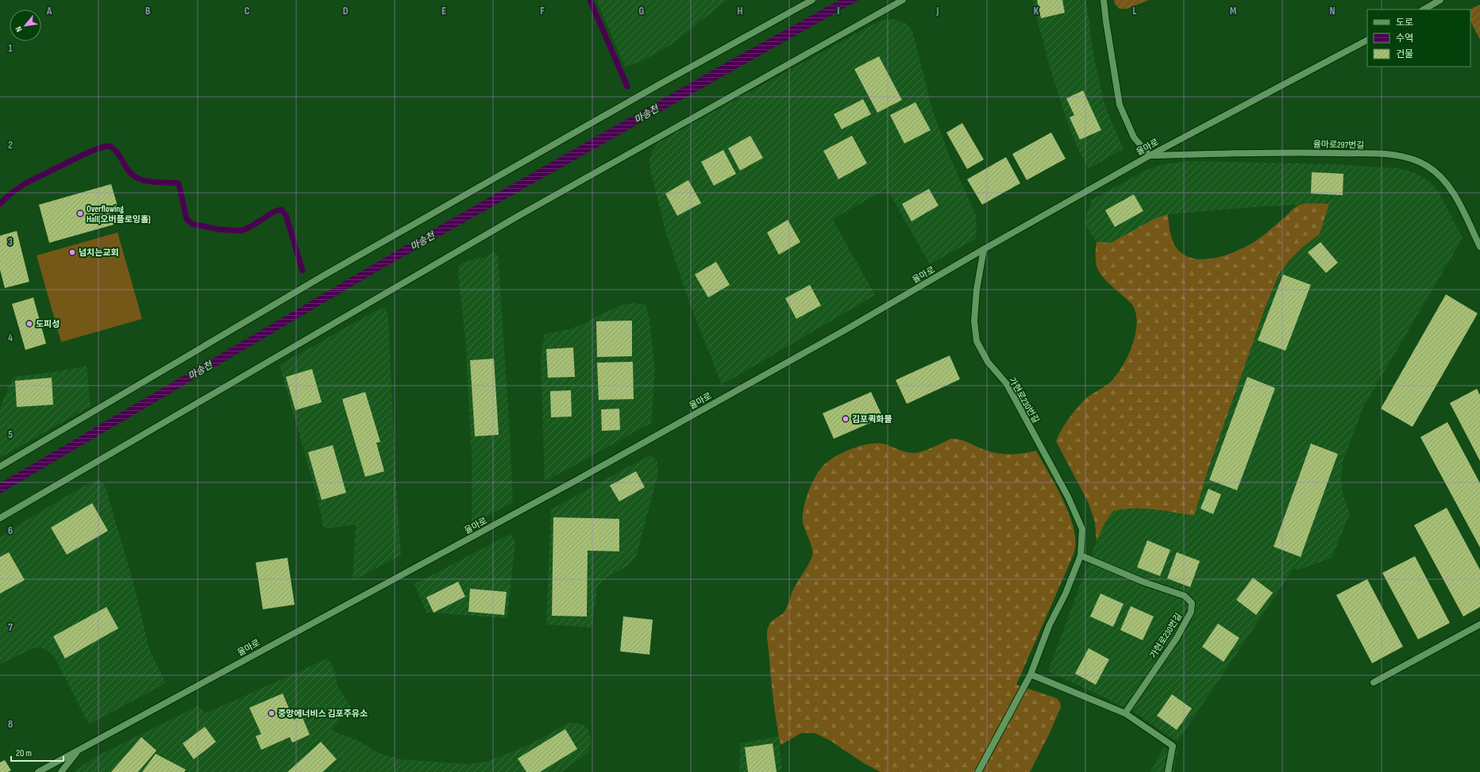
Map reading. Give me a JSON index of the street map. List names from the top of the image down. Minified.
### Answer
{"streets":{"street":["율마로297번길","율마로","가현로230번길"]},"crossings":[["율마로297번길","율마로"],["율마로","가현로230번길"]],"water":["마송천"],"places":["Overflowing Hall(오버플로잉홀)","넘치는교회","도피성","김포퀵화물","중앙에너비스 김포주유소"],"legend":["도로","수역","건물"],"scale_bar":"20 m","north":"bottom left","grid":{"columns":["A","B","C","D","E","F","G","H","I","J","K","L","M","N"],"rows":["1","2","3","4","5","6","7","8"]}}
